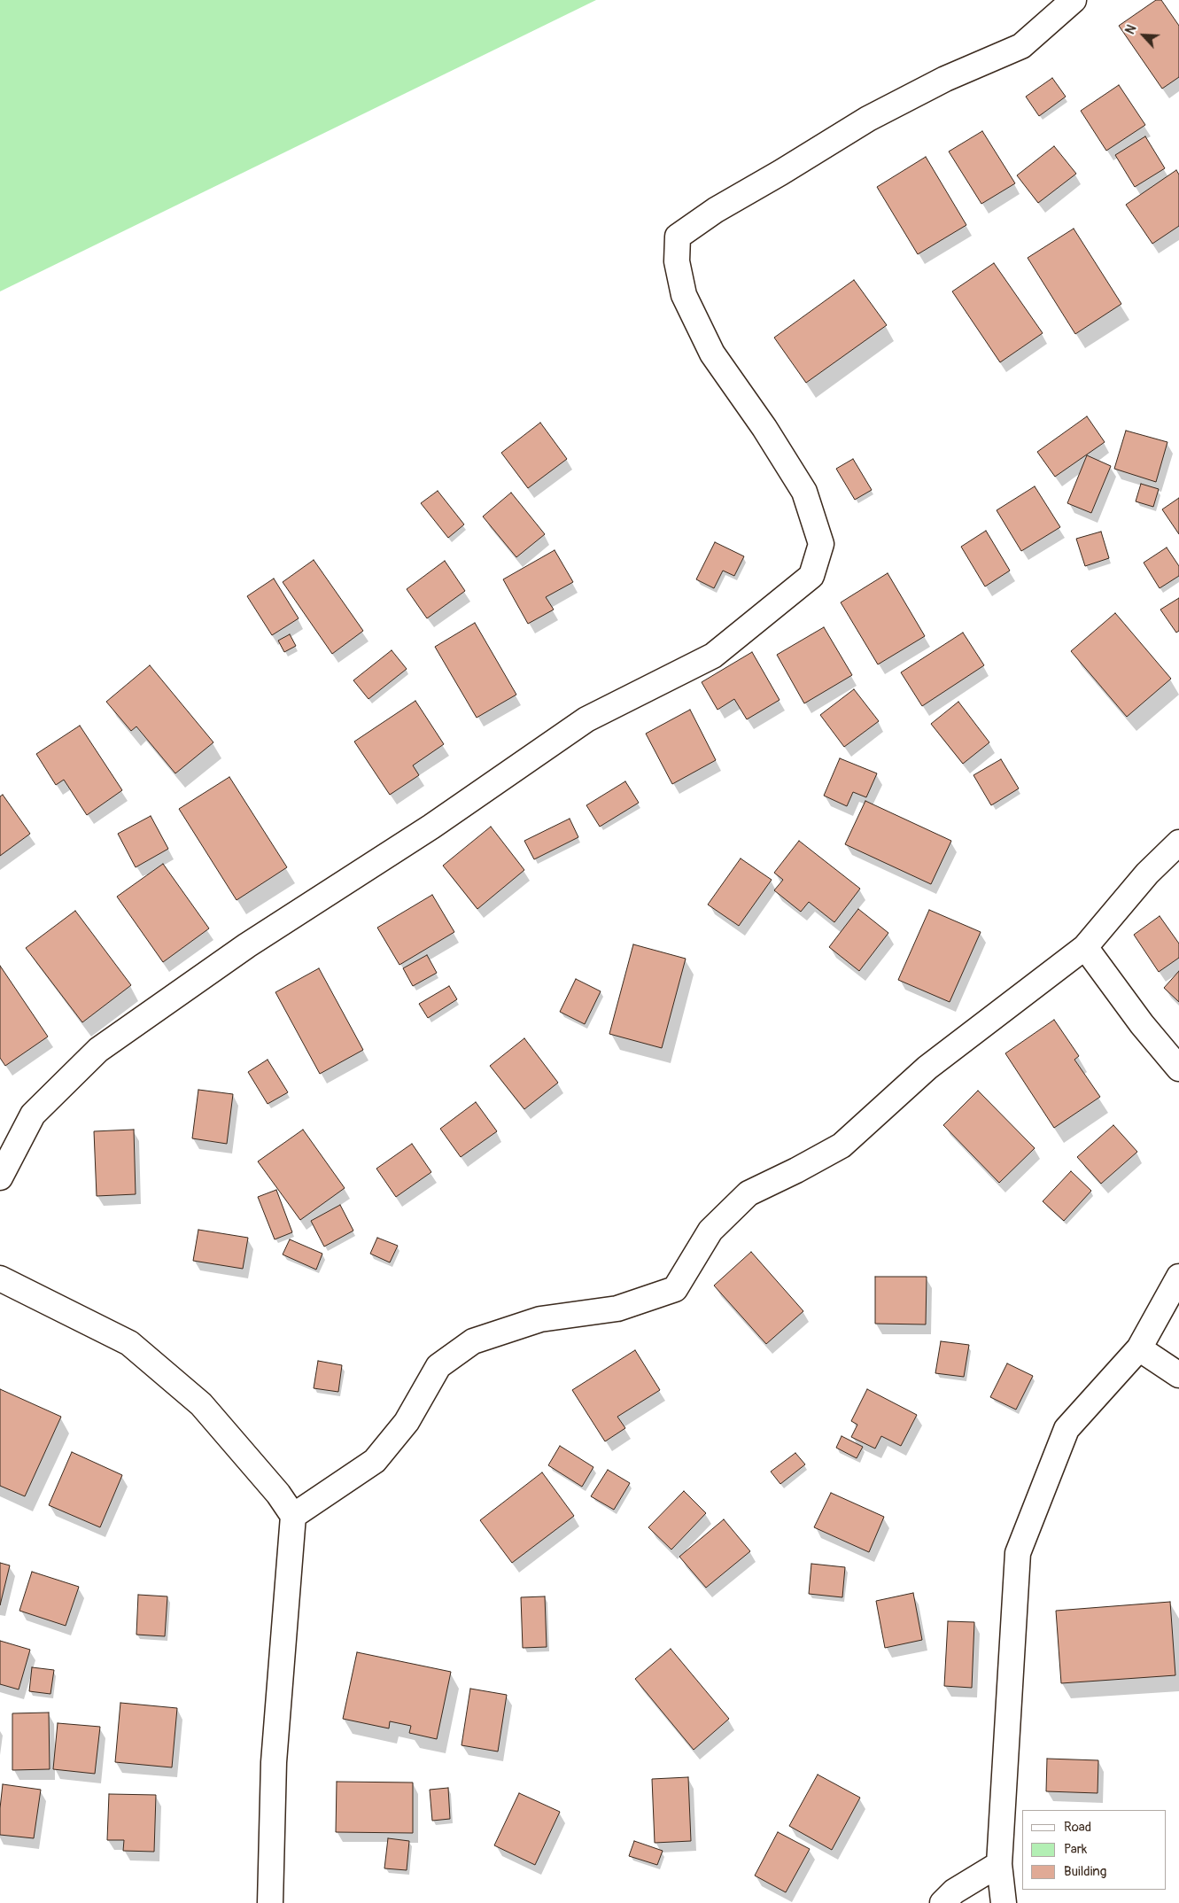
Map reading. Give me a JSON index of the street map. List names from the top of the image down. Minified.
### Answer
{"legend":["Road","Park","Building"],"north":"top left"}
